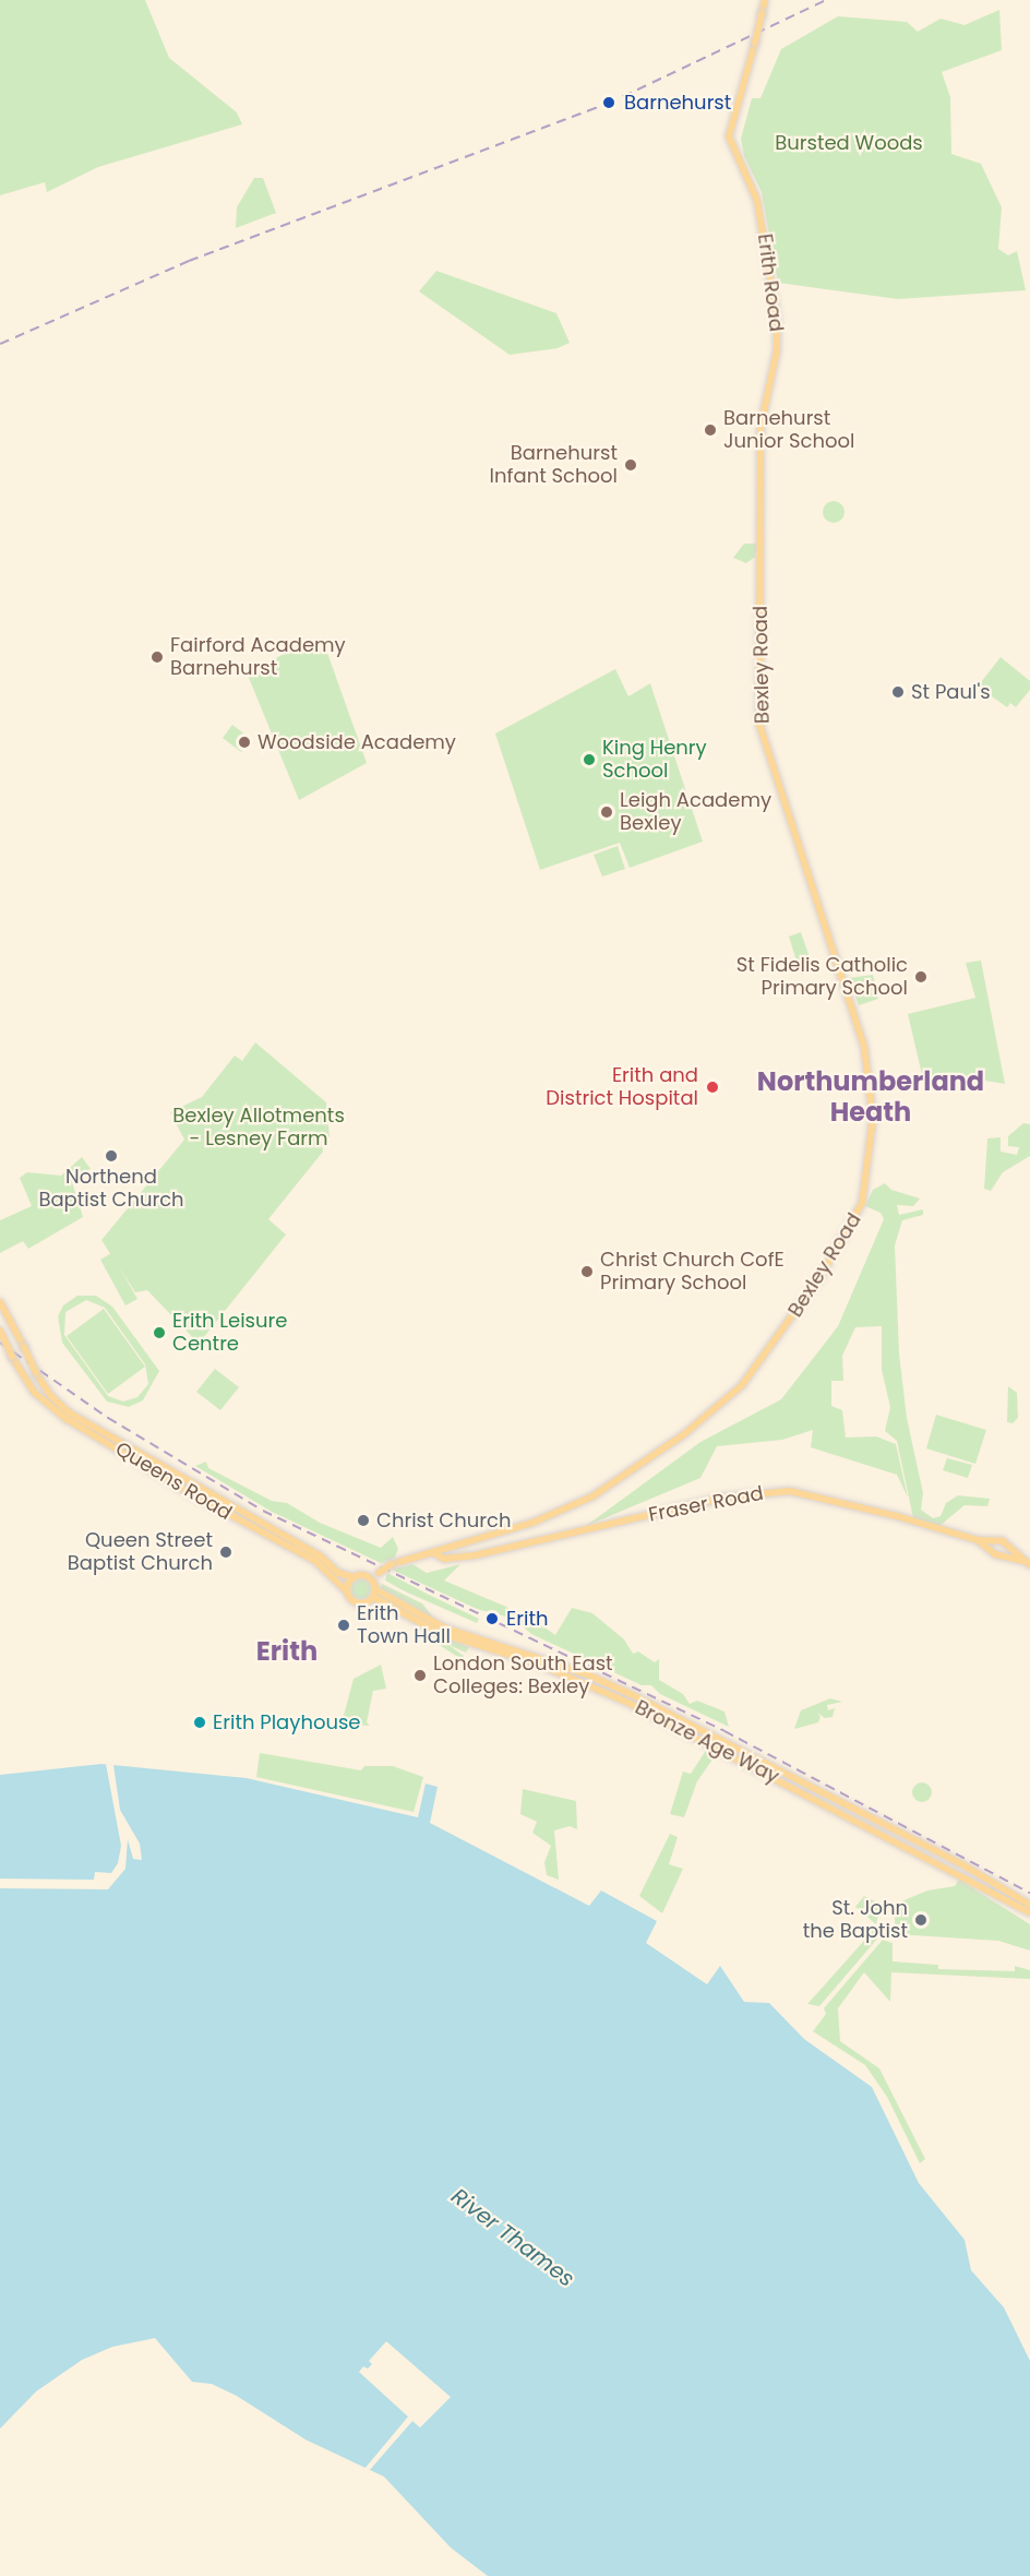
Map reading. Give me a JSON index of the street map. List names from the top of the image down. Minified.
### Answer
{"streets":{"main road":["Erith Road","Bexley Road","Queens Road","Fraser Road","Bronze Age Way"]},"crossings":[["Erith Road","Bexley Road"],["Bexley Road","Queens Road"],["Bexley Road","Fraser Road"]],"districts":["Northumberland Heath","Erith"],"water":["River Thames"],"parks":["Bursted Woods","Bexley Allotments - Lesney Farm"],"places":["Barnehurst","Barnehurst Junior School","Barnehurst Infant School","Fairford Academy Barnehurst","St Paul's","Woodside Academy","King Henry School","Leigh Academy Bexley","St Fidelis Catholic Primary School","Erith and District Hospital","Northend Baptist Church","Christ Church CofE Primary School","Erith Leisure Centre","Christ Church","Queen Street Baptist Church","Erith","Erith Town Hall","London South East Colleges: Bexley","Erith Playhouse","St. John the Baptist"]}
